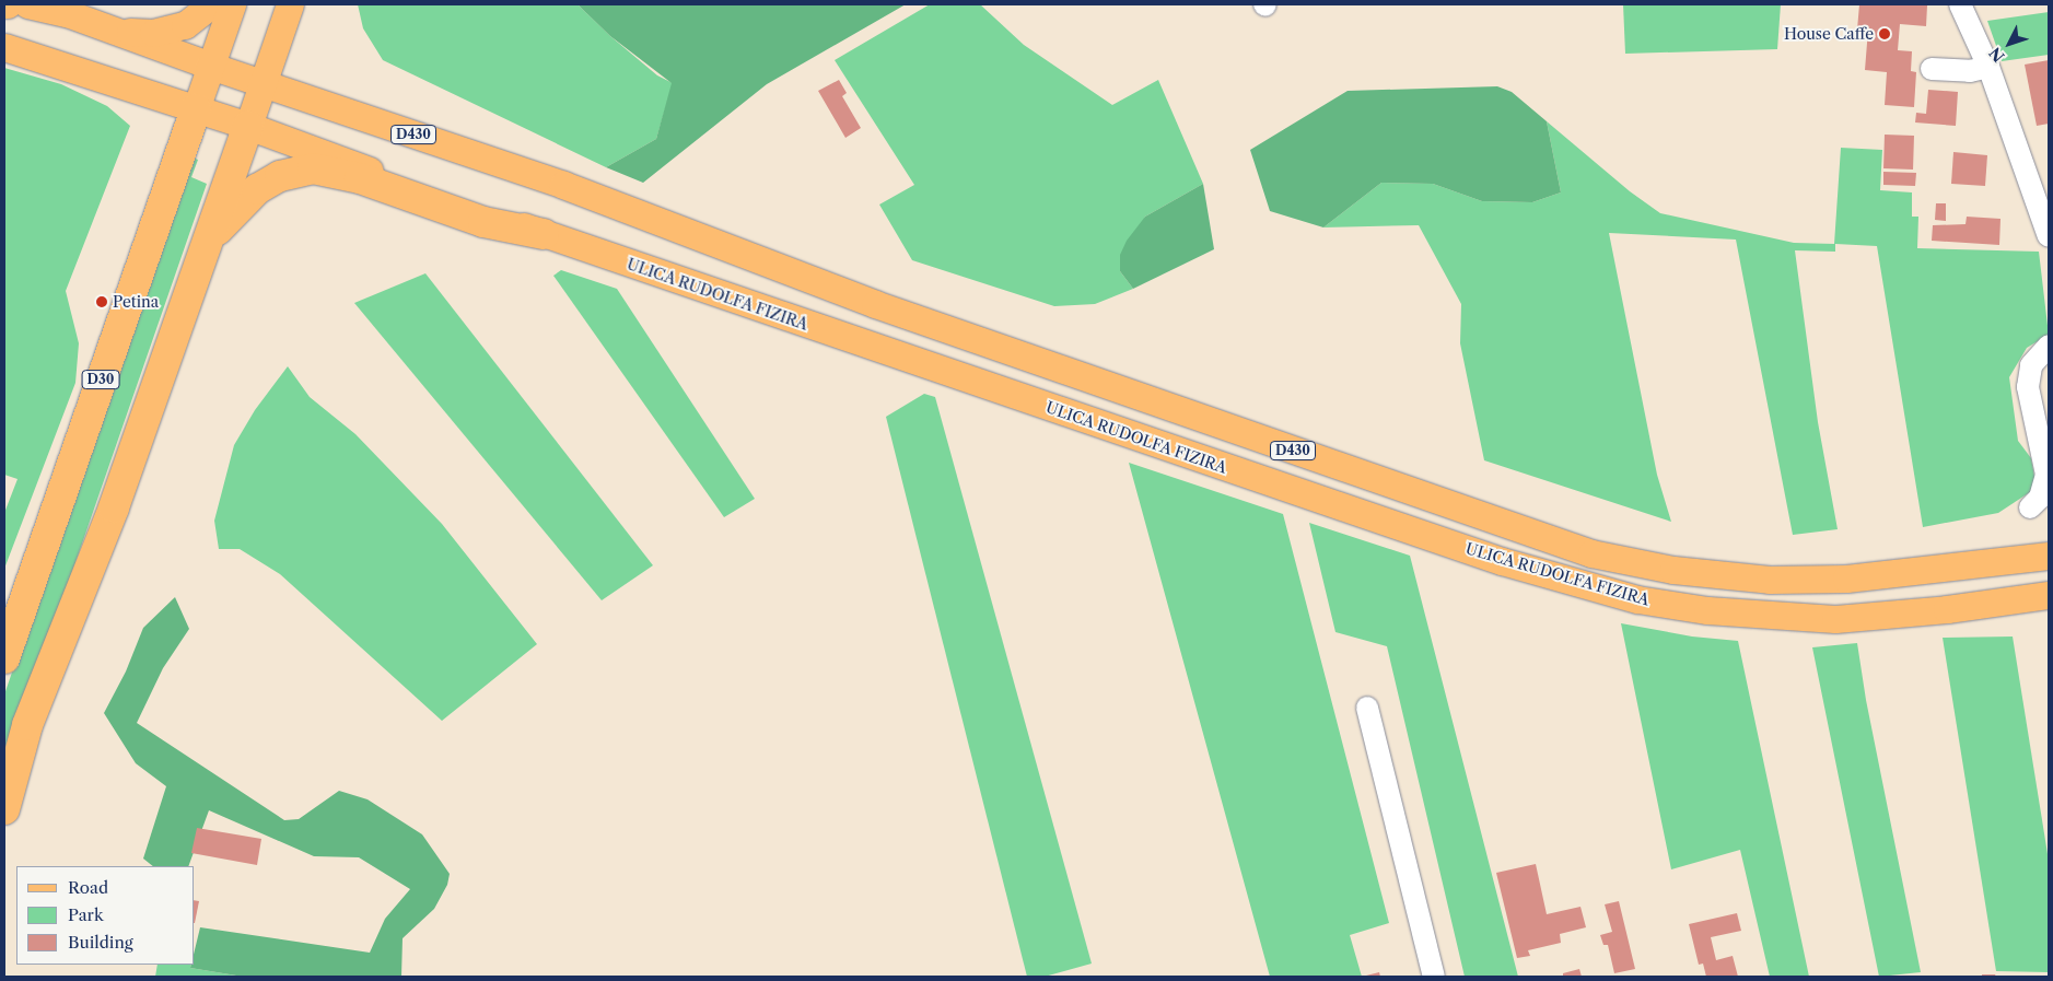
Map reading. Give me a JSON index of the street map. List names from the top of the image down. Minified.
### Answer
{"streets":{"highway":["D30"],"main road":["D430","ULICA RUDOLFA FIZIRA"]},"crossings":[["ULICA RUDOLFA FIZIRA","D30"]],"places":["House Caffe","Petina"],"legend":["Road","Park","Building"],"north":"bottom left"}
